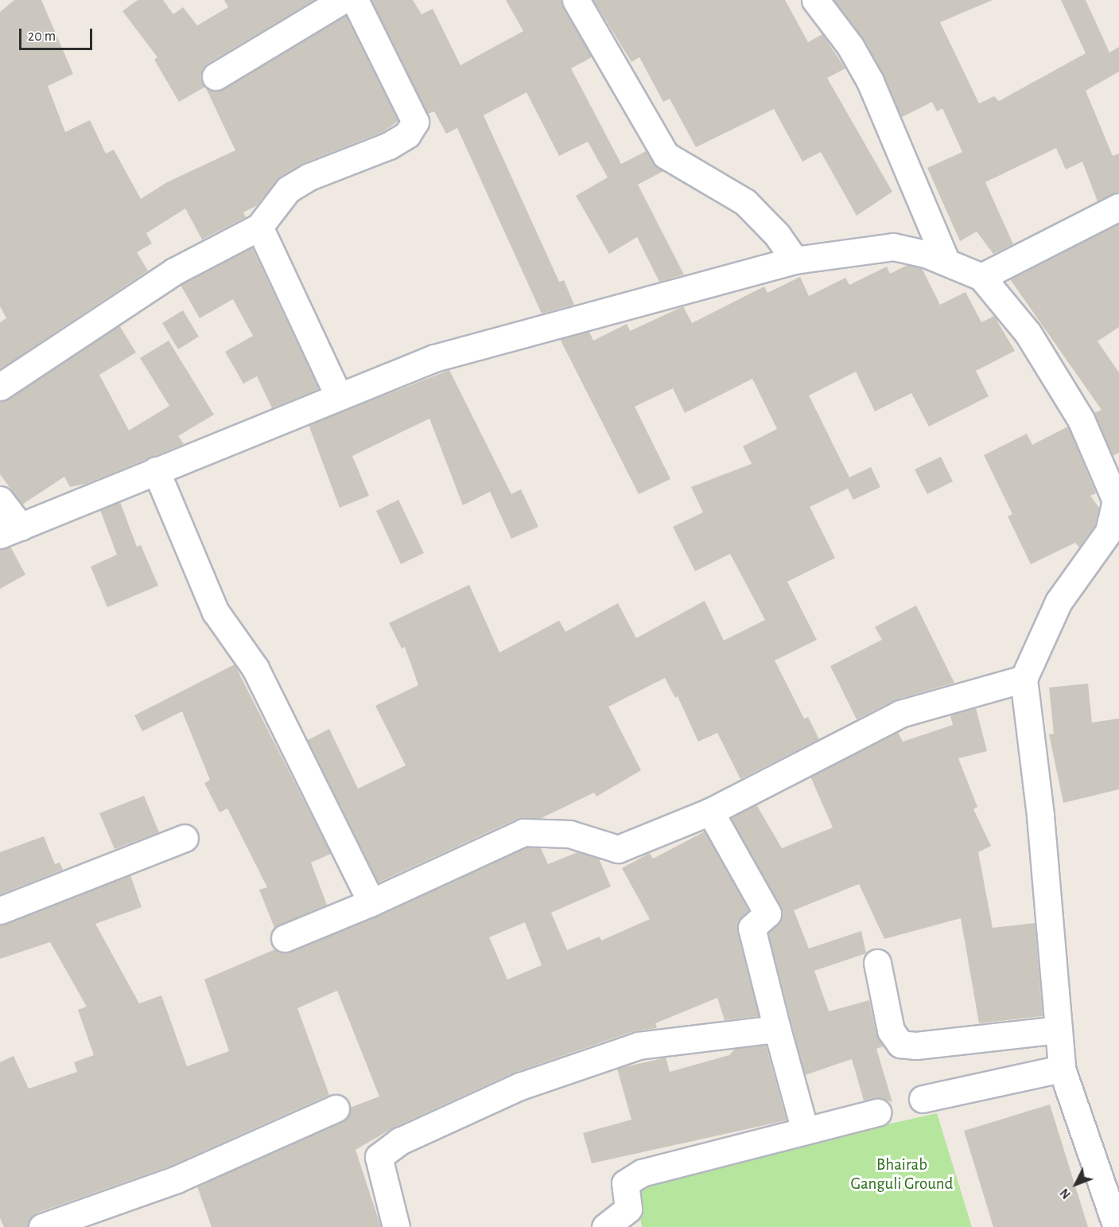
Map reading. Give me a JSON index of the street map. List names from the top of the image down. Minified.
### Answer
{"parks":["Bhairab Ganguli Ground"],"scale_bar":"20 m","north":"bottom left"}
